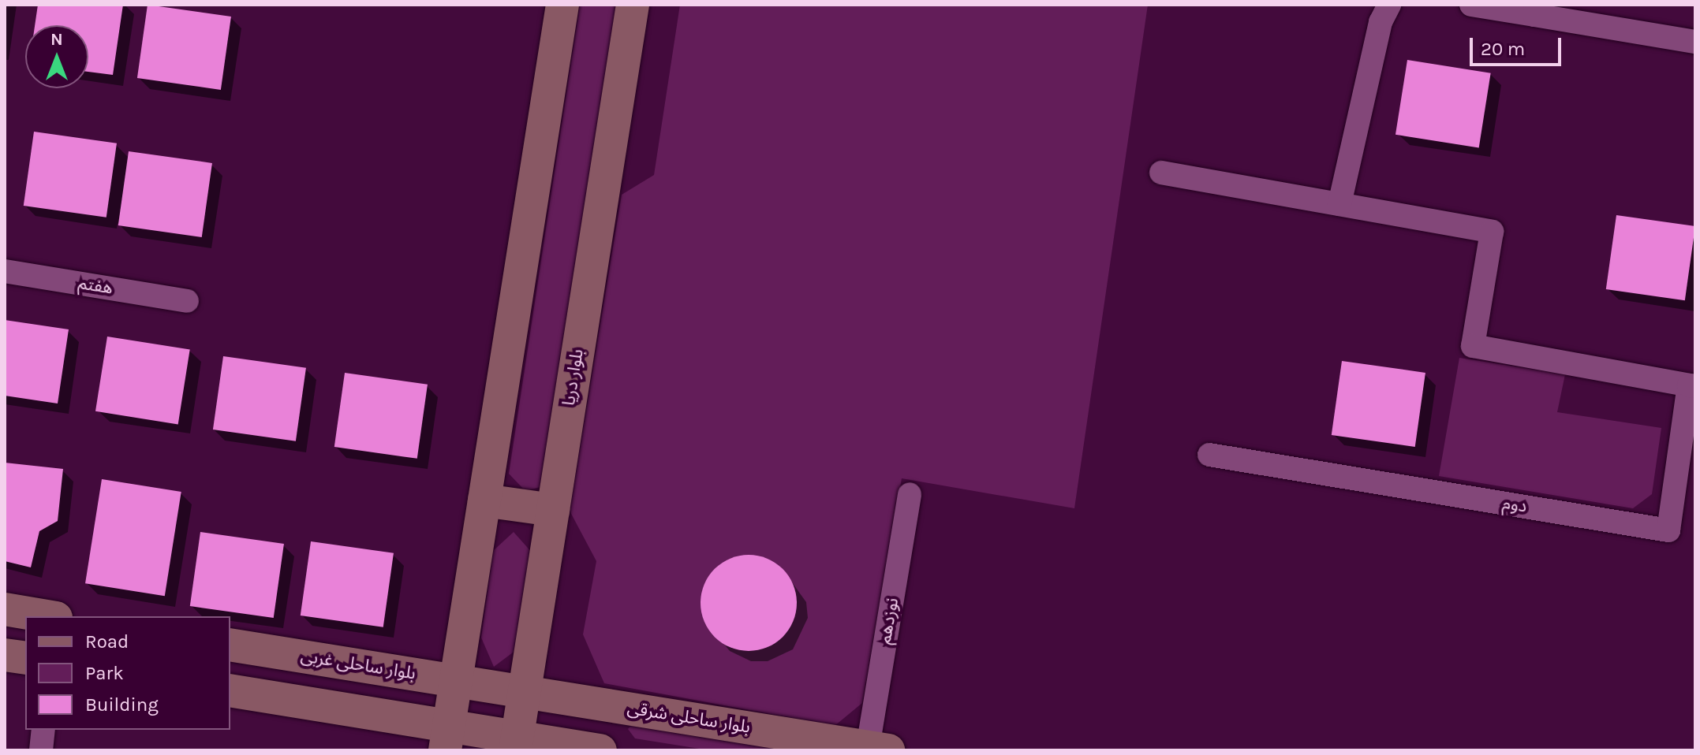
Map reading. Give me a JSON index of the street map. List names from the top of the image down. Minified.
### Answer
{"streets":{"street":["هفتم","بلوار دریا","دوم","نوزدهم","بلوار ساحلی غربی","بلوار ساحلی شرقی"]},"crossings":[["بلوار دریا","بلوار ساحلی شرقی"],["نوزدهم","بلوار ساحلی شرقی"],["بلوار ساحلی غربی","بلوار ساحلی شرقی"]],"legend":["Road","Park","Building"],"scale_bar":"20 m","north":"top"}
